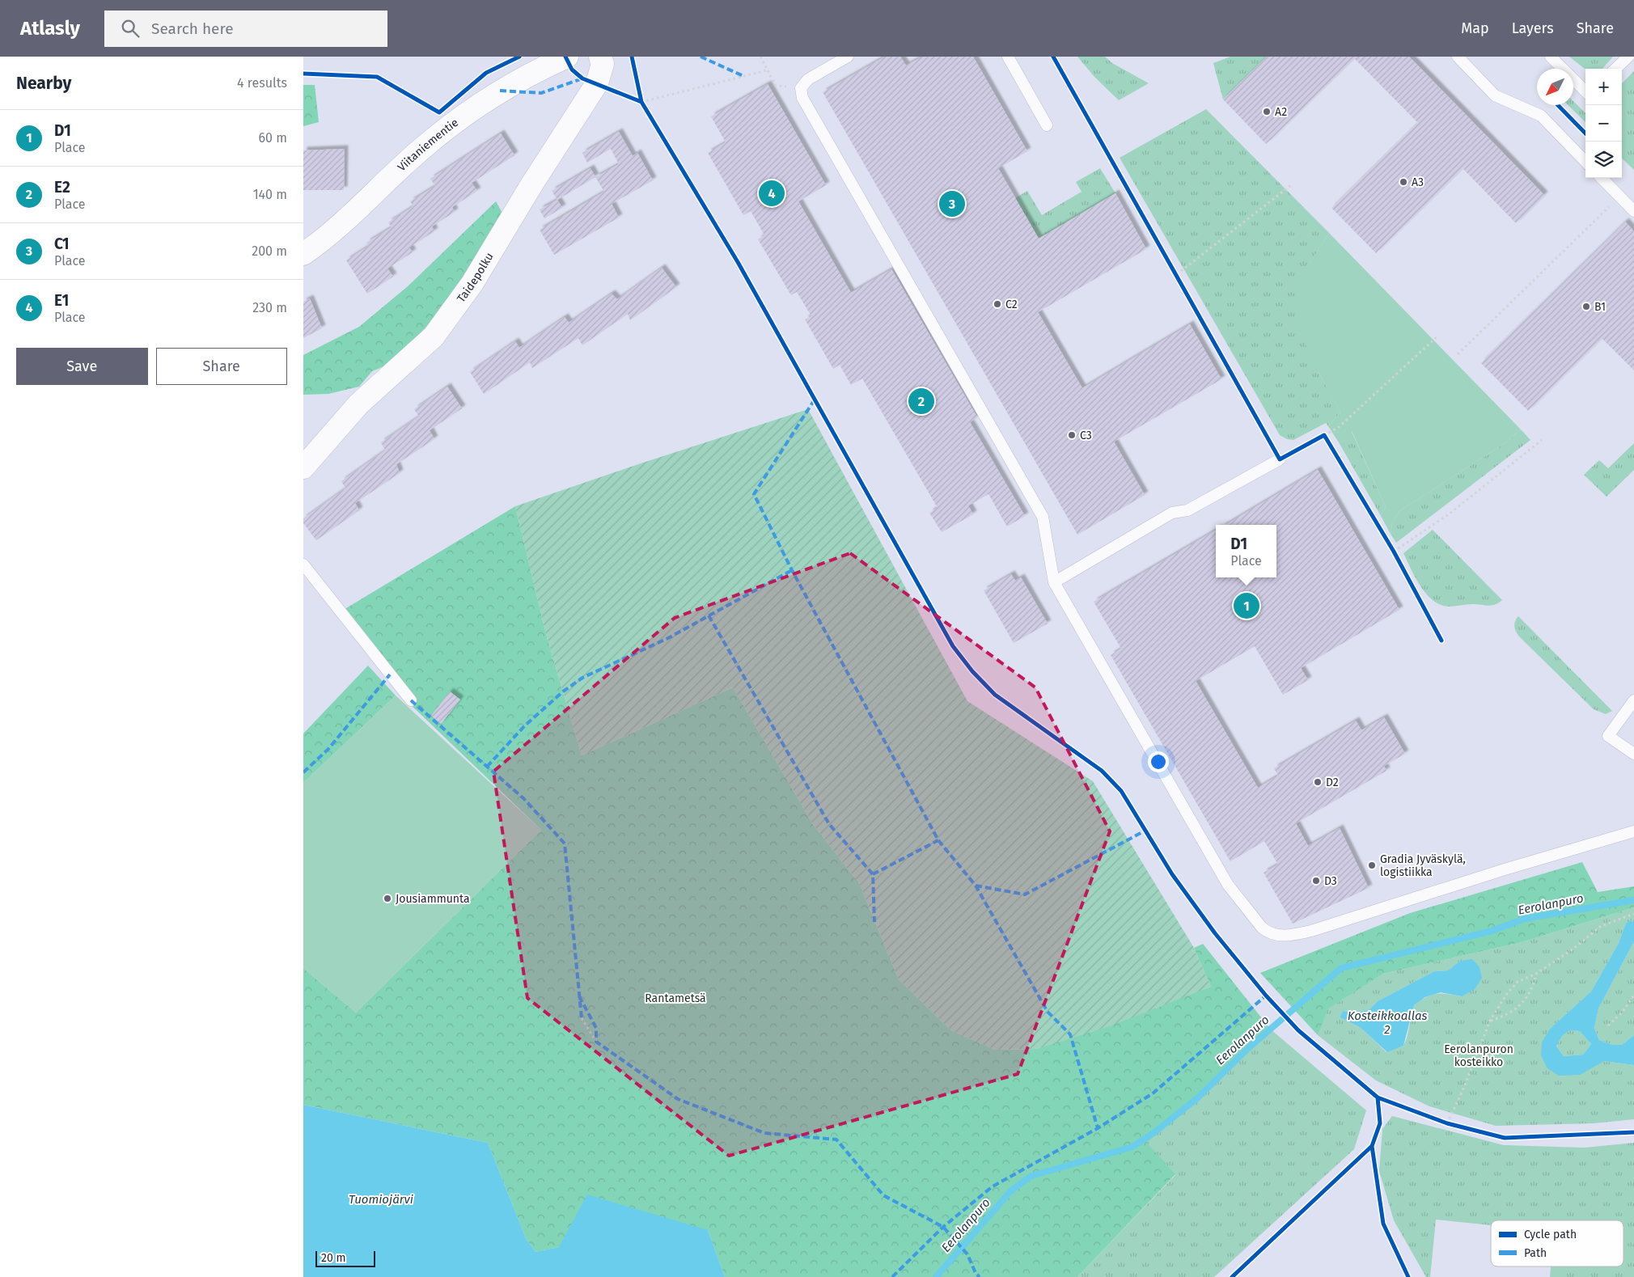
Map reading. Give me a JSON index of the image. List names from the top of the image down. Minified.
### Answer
{"streets":{"street":["Viitaniementie","Taidepolku"]},"water":["Eerolanpuro","Kosteikkoallas 2","Tuomiojärvi"],"parks":["Rantametsä","Eerolanpuron kosteikko"],"places":["A2","A3","C2","B1","C3","D2","Gradia Jyväskylä, logistiikka","D3","Jousiammunta"],"legend":["Cycle path","Path"],"scale_bar":"20 m","north":"bottom left","page":{"header":"Atlasly","search":"Search here","nav":["Map","Layers","Share"],"heading":["Nearby","4 results"],"map_buttons":["+","−"],"list":[{"mark":"1","name":"D1","note":"Place","value":"60 m"},{"mark":"2","name":"E2","note":"Place","value":"140 m"},{"mark":"3","name":"C1","note":"Place","value":"200 m"},{"mark":"4","name":"E1","note":"Place","value":"230 m"}],"pins":["4","3","2","1"],"buttons":["Save","Share"],"popup":["D1","Place"],"scale":"20 m"}}
